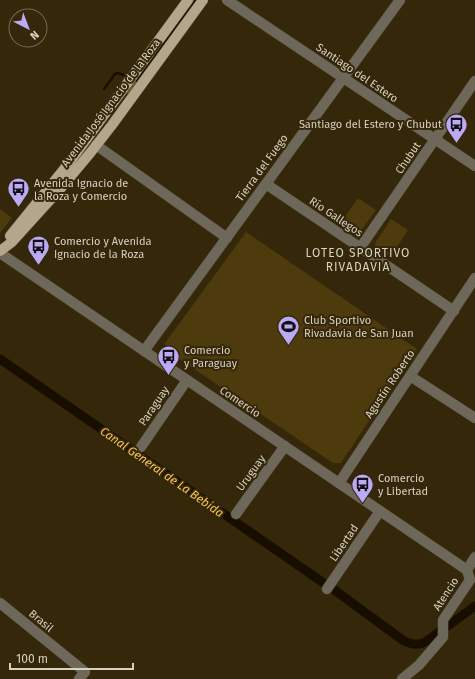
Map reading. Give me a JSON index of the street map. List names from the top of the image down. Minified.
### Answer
{"streets":{"main road":["Avenida José Ignacio de la Roza"],"street":["Santiago del Estero","Chubut","Tierra del Fuego","Río Gallegos","Agustín Roberto","Comercio","Paraguay","Uruguay","Libertad","Atencio","Brasil"]},"crossings":[["Santiago del Estero","Chubut"],["Santiago del Estero","Tierra del Fuego"],["Avenida José Ignacio de la Roza","Comercio"],["Chubut","Río Gallegos"],["Tierra del Fuego","Río Gallegos"],["Tierra del Fuego","Comercio"],["Río Gallegos","Agustín Roberto"],["Agustín Roberto","Comercio"],["Comercio","Paraguay"],["Comercio","Uruguay"],["Comercio","Libertad"],["Comercio","Atencio"]],"districts":["LOTEO SPORTIVO RIVADAVIA"],"water":["Canal General de La Bebida"],"places":{"bus stop":["Santiago del Estero y Chubut","Avenida Ignacio de la Roza y Comercio","Comercio y Avenida Ignacio de la Roza","Comercio y Paraguay","Comercio y Libertad"],"sports":["Club Sportivo Rivadavia de San Juan"]},"scale_bar":"100 m","north":"bottom right"}
